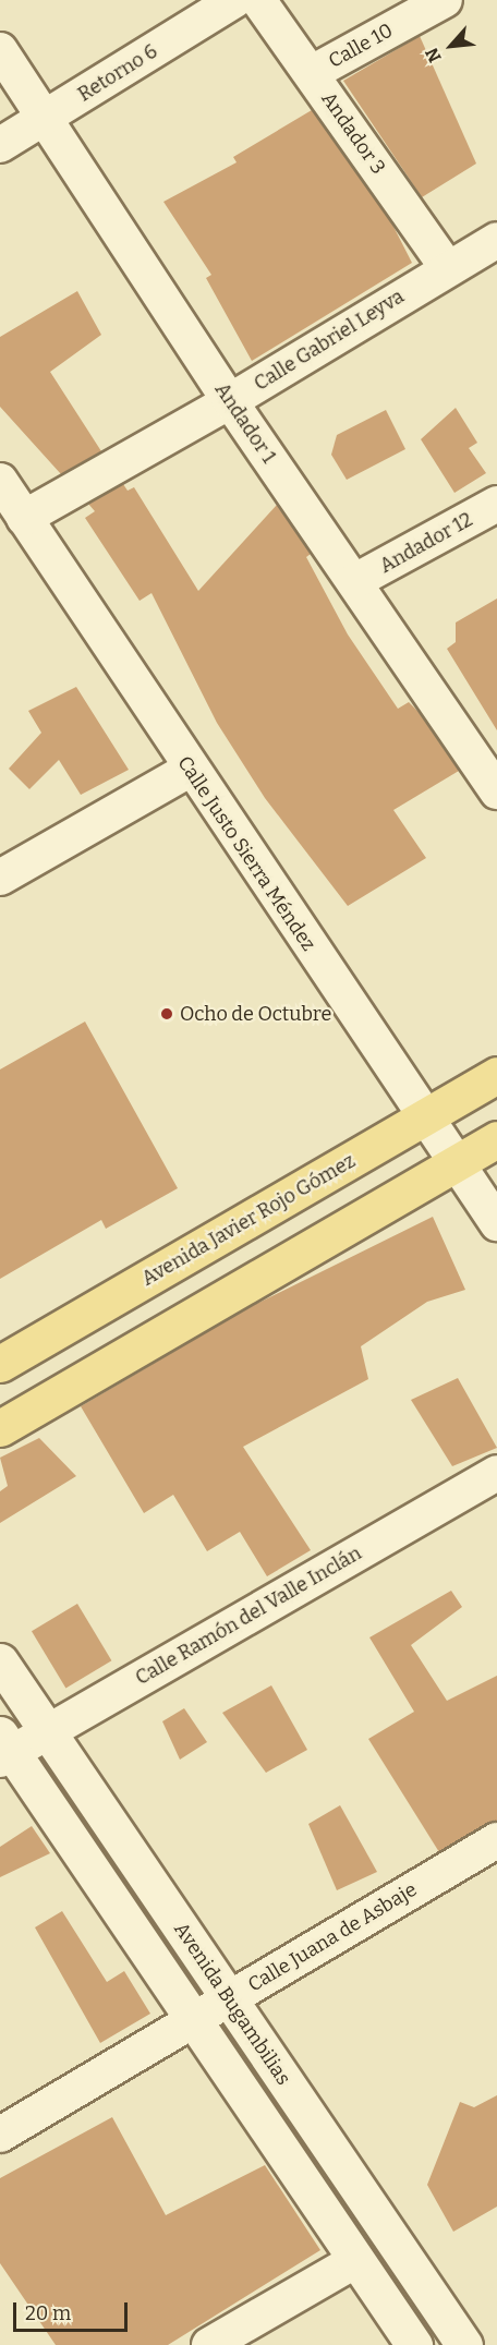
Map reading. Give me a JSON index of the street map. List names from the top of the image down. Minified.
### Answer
{"streets":{"main road":["Avenida Javier Rojo Gómez","Avenida Bugambilias"],"street":["Calle 10","Retorno 6","Andador 3","Calle Gabriel Leyva","Andador 1","Andador 12","Calle Justo Sierra Méndez","Calle Ramón del Valle Inclán","Calle Juana de Asbaje"]},"crossings":[["Calle 10","Andador 3"],["Retorno 6","Andador 1"],["Andador 3","Calle Gabriel Leyva"],["Calle Gabriel Leyva","Andador 1"],["Calle Gabriel Leyva","Calle Justo Sierra Méndez"],["Andador 1","Andador 12"],["Calle Justo Sierra Méndez","Avenida Javier Rojo Gómez"],["Calle Ramón del Valle Inclán","Avenida Bugambilias"],["Calle Juana de Asbaje","Avenida Bugambilias"]],"places":["Ocho de Octubre"],"scale_bar":"20 m","north":"bottom left"}
